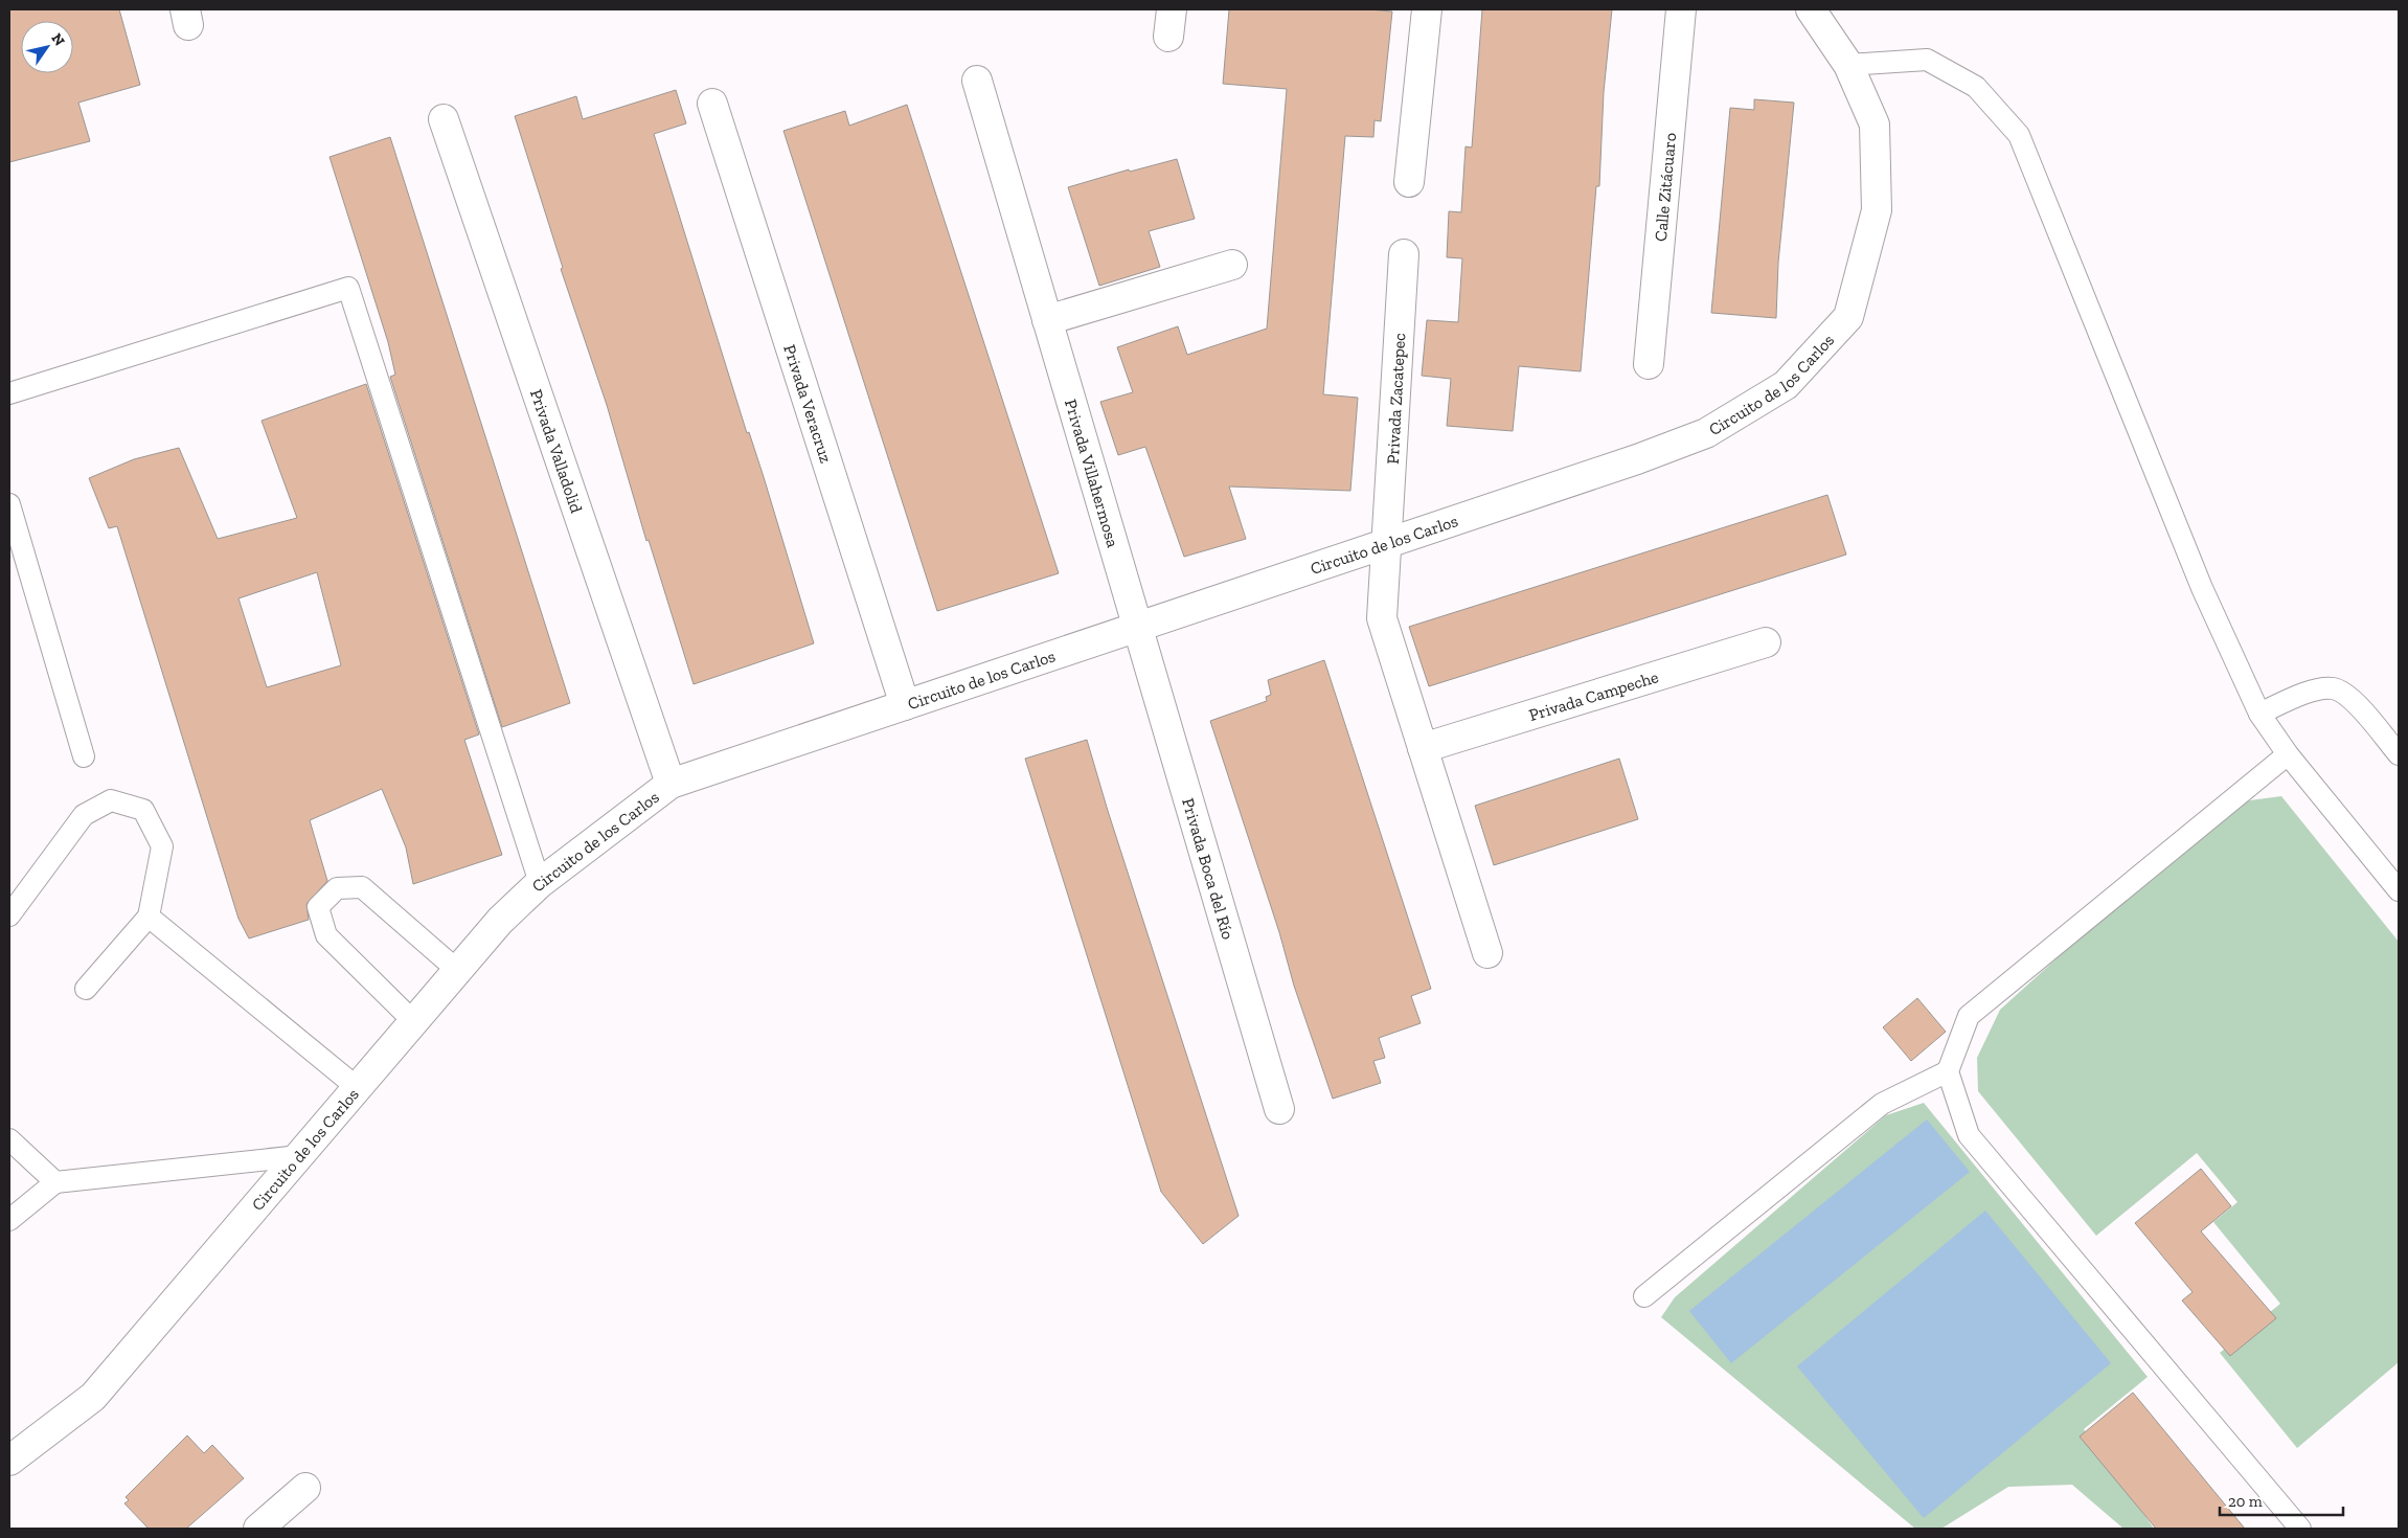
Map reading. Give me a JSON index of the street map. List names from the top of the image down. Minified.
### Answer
{"streets":{"street":["Calle Zitácuaro","Circuito de los Carlos","Privada Zacatepec","Privada Veracruz","Privada Valladolid","Privada Villahermosa","Privada Campeche","Privada Boca del Río"]},"crossings":[["Circuito de los Carlos","Privada Zacatepec"],["Circuito de los Carlos","Privada Veracruz"],["Circuito de los Carlos","Privada Valladolid"],["Circuito de los Carlos","Privada Villahermosa"],["Circuito de los Carlos","Privada Boca del Río"],["Privada Villahermosa","Privada Boca del Río"]],"scale_bar":"20 m","north":"top right"}
